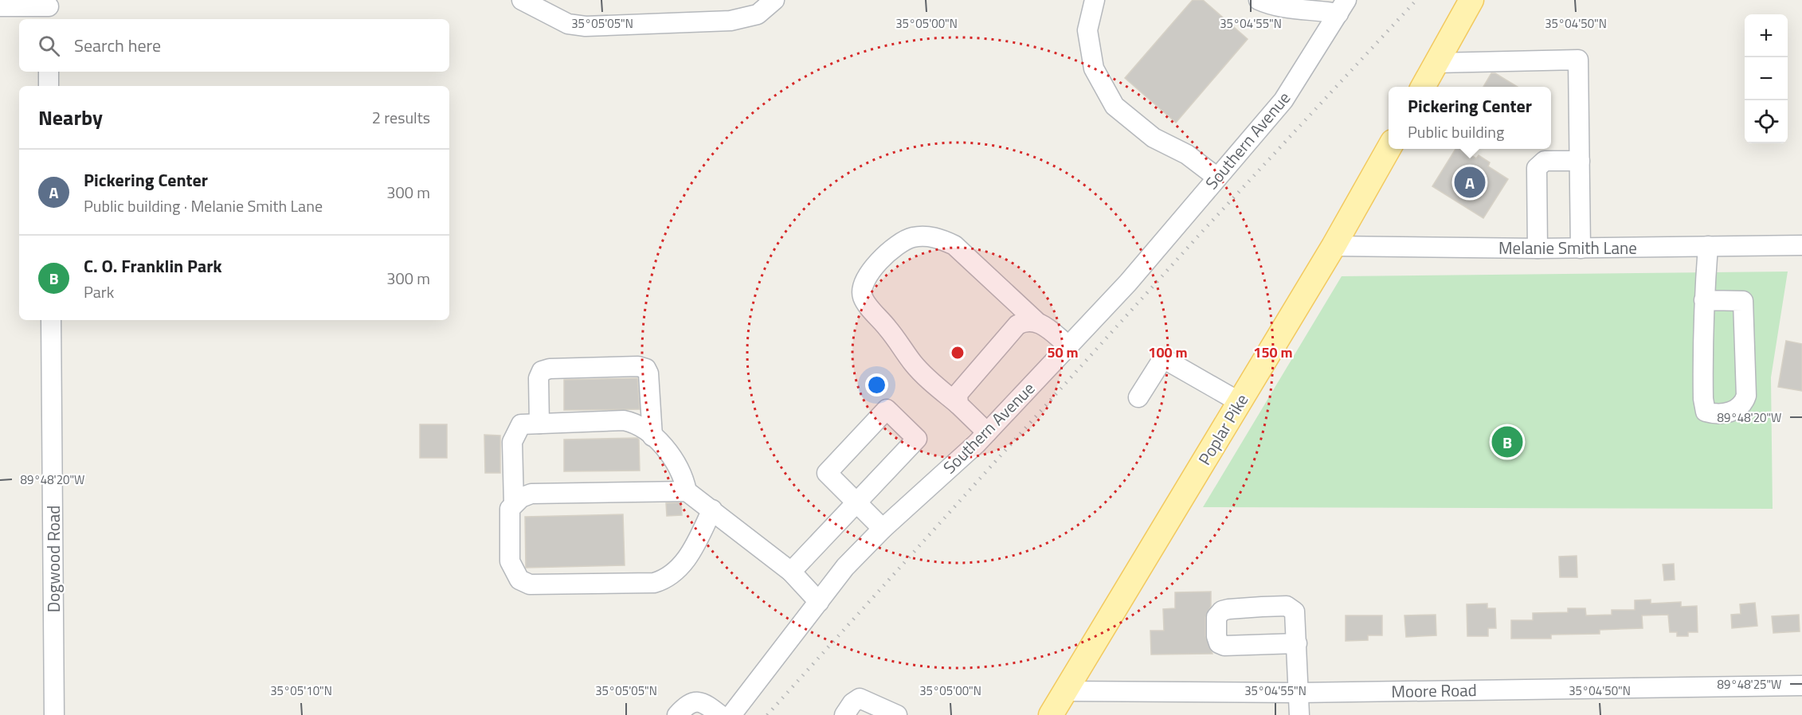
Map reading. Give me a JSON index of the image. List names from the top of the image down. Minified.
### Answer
{"streets":{"main road":["Poplar Pike"],"street":["Southern Avenue","Melanie Smith Lane","Dogwood Road","Moore Road"]},"crossings":[["Melanie Smith Lane","Poplar Pike"],["Poplar Pike","Moore Road"]],"page":{"map_buttons":["+","−"],"search":"Search here","heading":["Nearby","2 results"],"popup":["Pickering Center","Public building"],"list":[{"mark":"A","name":"Pickering Center","note":"Public building · Melanie Smith Lane","value":"300 m"},{"mark":"B","name":"C. O. Franklin Park","note":"Park","value":"300 m"}],"pins":["A","B"]},"coordinates":["35°05'05\"N","35°05'00\"N","35°04'55\"N","35°04'50\"N","89°48'20\"W","89°48'25\"W","35°05'10\"N"],"rings":["50 m","100 m","150 m"]}
